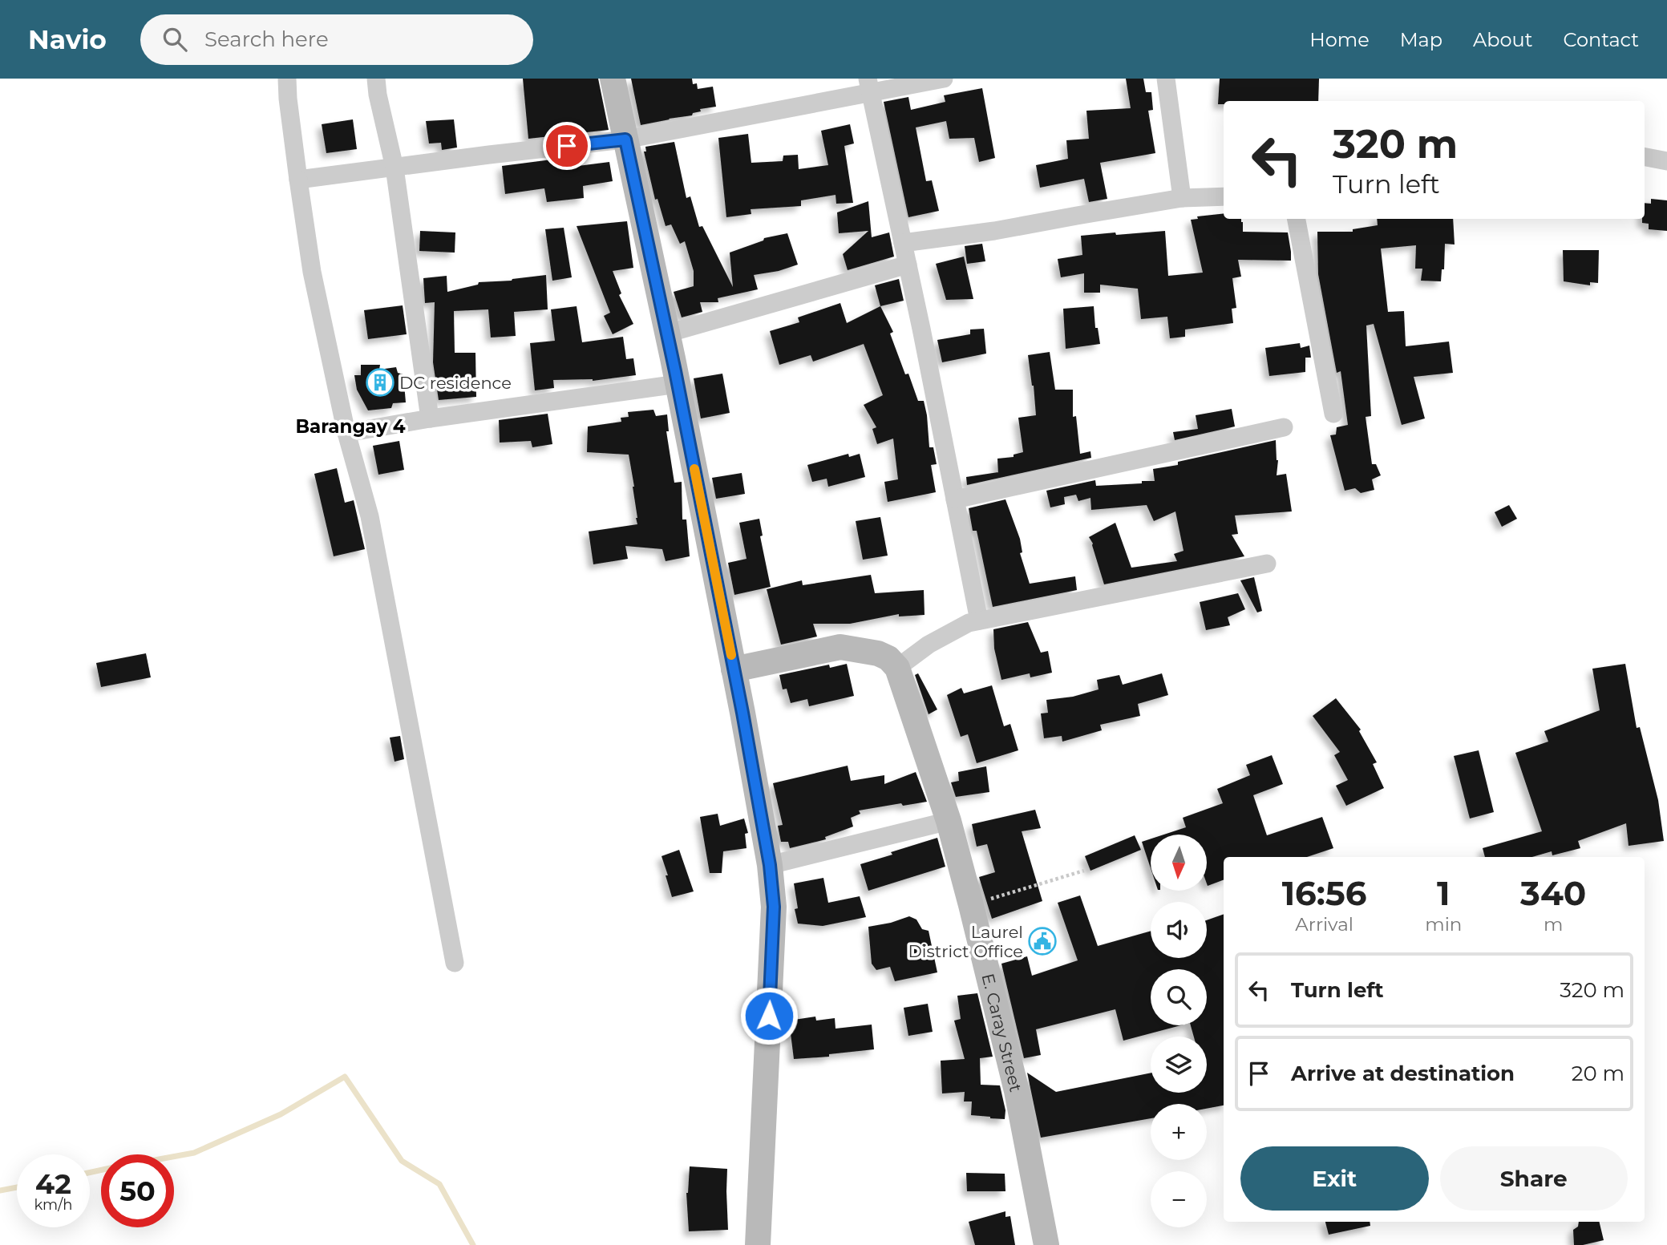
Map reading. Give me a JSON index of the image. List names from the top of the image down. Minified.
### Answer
{"streets":{"main road":["E. Caray Street"]},"districts":["Barangay 4"],"places":{"building":["DC residence"],"public building":["Laurel District Office"]},"north":"bottom","page":{"header":"Navio","search":"Search here","nav":["Home","Map","About","Contact"],"turn":["320 m","Turn left"],"map_buttons":["+","−"],"eta":["16:56","Arrival","1","min","340","m"],"list":[{"name":"Turn left","value":"320 m"},{"name":"Arrive at destination","value":"20 m"}],"buttons":["Exit","Share"],"speed":"42 km/h","limit":"50"}}
